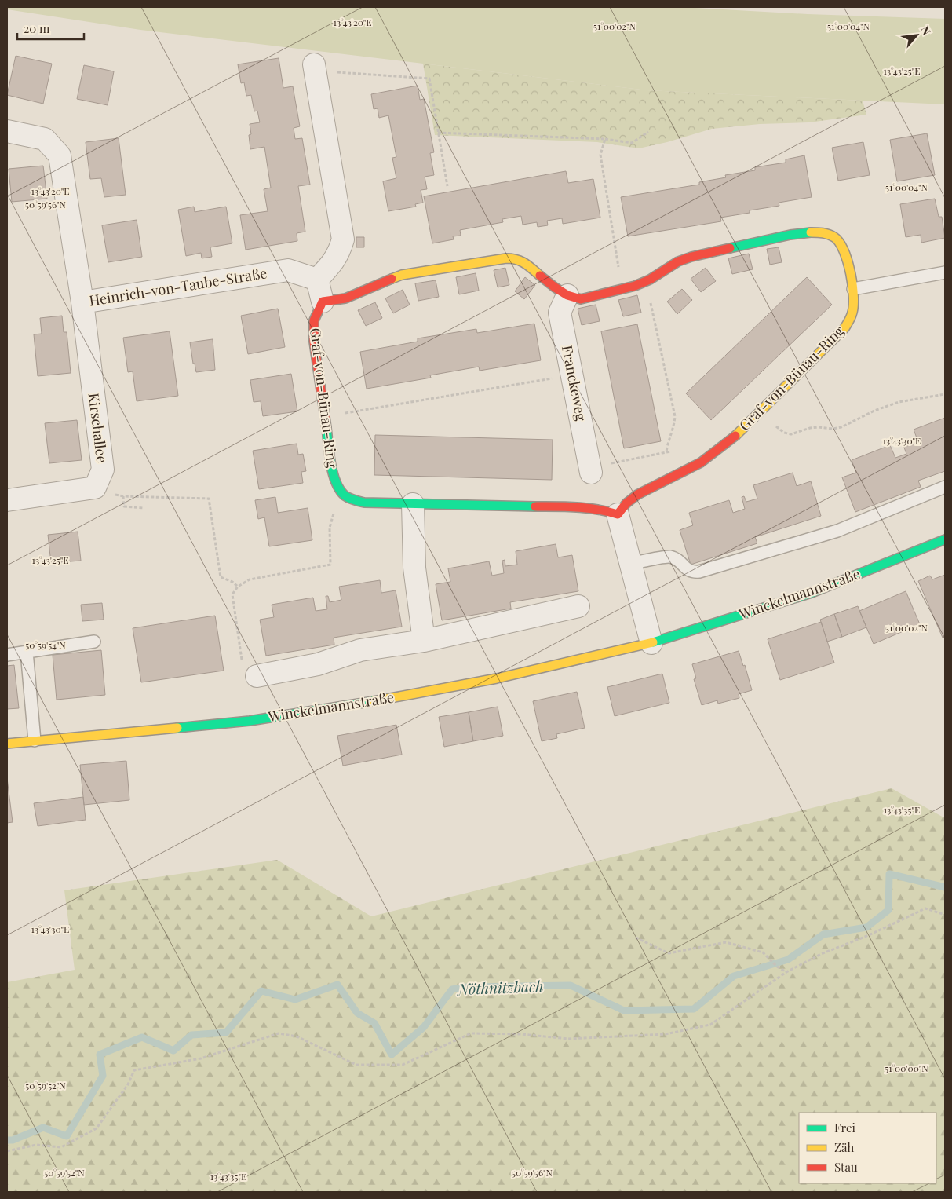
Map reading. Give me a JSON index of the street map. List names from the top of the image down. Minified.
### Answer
{"streets":{"street":["Heinrich-von-Taube-Straße","Graf-von-Bünau-Ring","Franckeweg","Kirschallee","Winckelmannstraße"]},"crossings":[["Heinrich-von-Taube-Straße","Kirschallee"],["Graf-von-Bünau-Ring","Franckeweg"]],"water":["Nöthnitzbach"],"legend":["Frei","Zäh","Stau"],"scale_bar":"20 m","north":"top right","coordinates":["13°43'20\"E","51°00'02\"N","51°00'04\"N","13°43'25\"E","50°59'56\"N","13°43'30\"E","50°59'54\"N","13°43'35\"E","51°00'00\"N","50°59'52\"N"]}
